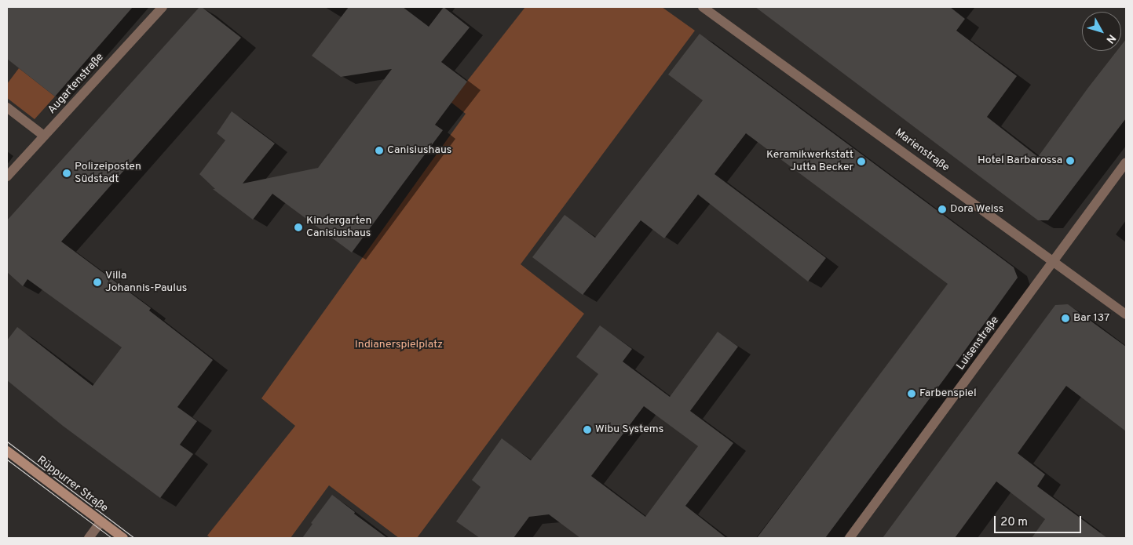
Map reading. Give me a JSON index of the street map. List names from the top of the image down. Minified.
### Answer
{"streets":{"main road":["Rüppurrer Straße"],"street":["Augartenstraße","Marienstraße","Luisenstraße"]},"crossings":[["Marienstraße","Luisenstraße"]],"parks":["Indianerspielplatz"],"places":["Canisiushaus","Hotel Barbarossa","Keramikwerkstatt Jutta Becker","Polizeiposten Südstadt","Dora Weiss","Kindergarten Canisiushaus","Villa Johannis-Paulus","Bar 137","Farbenspiel","Wibu Systems"],"scale_bar":"20 m","north":"bottom right"}
